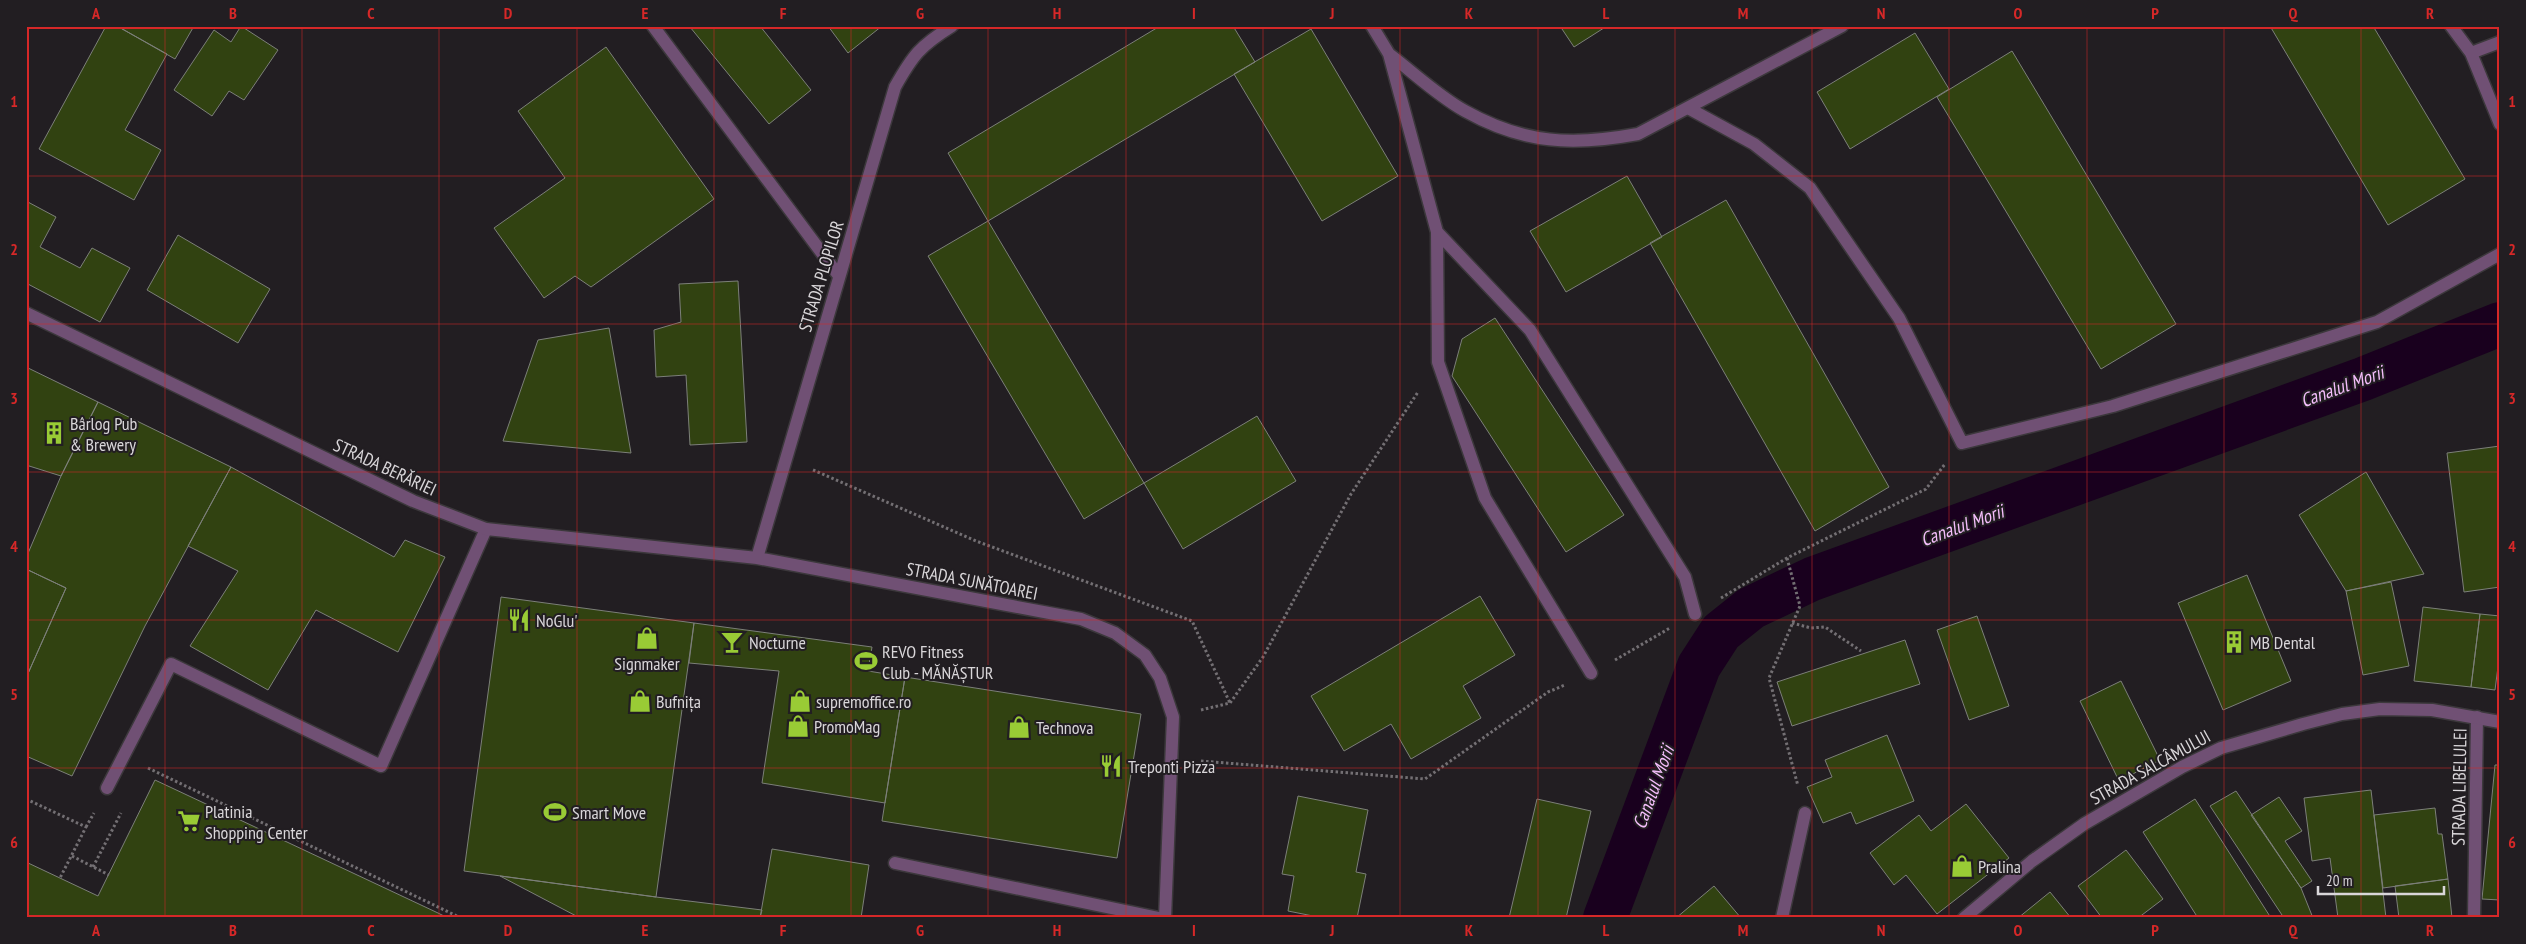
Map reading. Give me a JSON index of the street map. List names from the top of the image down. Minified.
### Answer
{"streets":{"street":["STRADA PLOPILOR","STRADA BERĂRIEI","STRADA SUNĂTOAREI","STRADA SALCÂMULUI","STRADA LIBELULEI"]},"crossings":[["STRADA PLOPILOR","STRADA BERĂRIEI"],["STRADA PLOPILOR","STRADA SUNĂTOAREI"],["STRADA BERĂRIEI","STRADA SUNĂTOAREI"],["STRADA SALCÂMULUI","STRADA LIBELULEI"]],"water":["Canalul Morii"],"places":{"building":["Bârlog Pub & Brewery","MB Dental"],"restaurant":["NoGlu'","Treponti Pizza"],"shop":["Signmaker","Bufnița","supremoffice.ro","PromoMag","Technova","Pralina"],"bar":["Nocturne"],"sports":["REVO Fitness Club - MĂNĂȘTUR","Smart Move"],"supermarket":["Platinia Shopping Center"]},"scale_bar":"20 m","grid":{"columns":["A","B","C","D","E","F","G","H","I","J","K","L","M","N","O","P","Q","R"],"rows":["1","2","3","4","5","6"]}}
